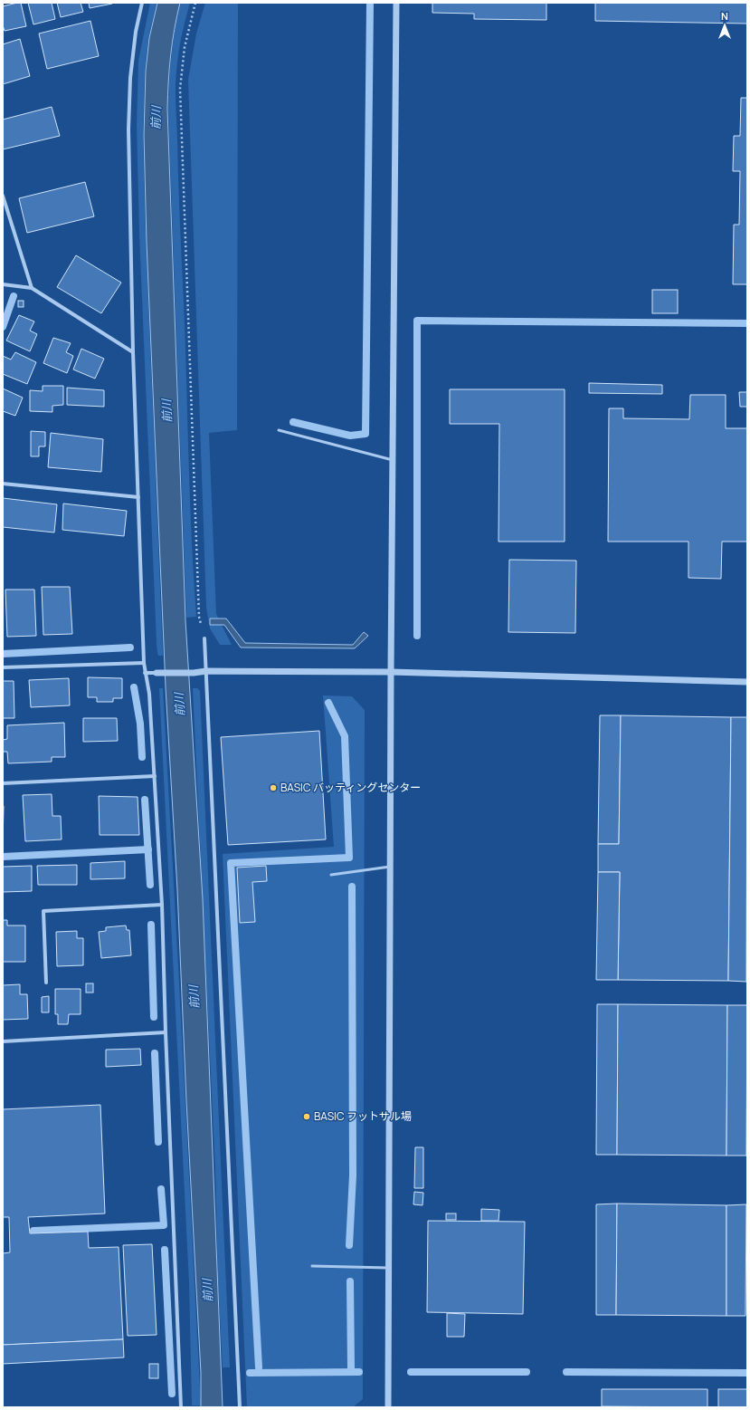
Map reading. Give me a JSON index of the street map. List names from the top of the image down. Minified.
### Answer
{"water":["前川"],"places":["BASIC バッティングセンター","BASIC フットサル場"],"north":"top"}
